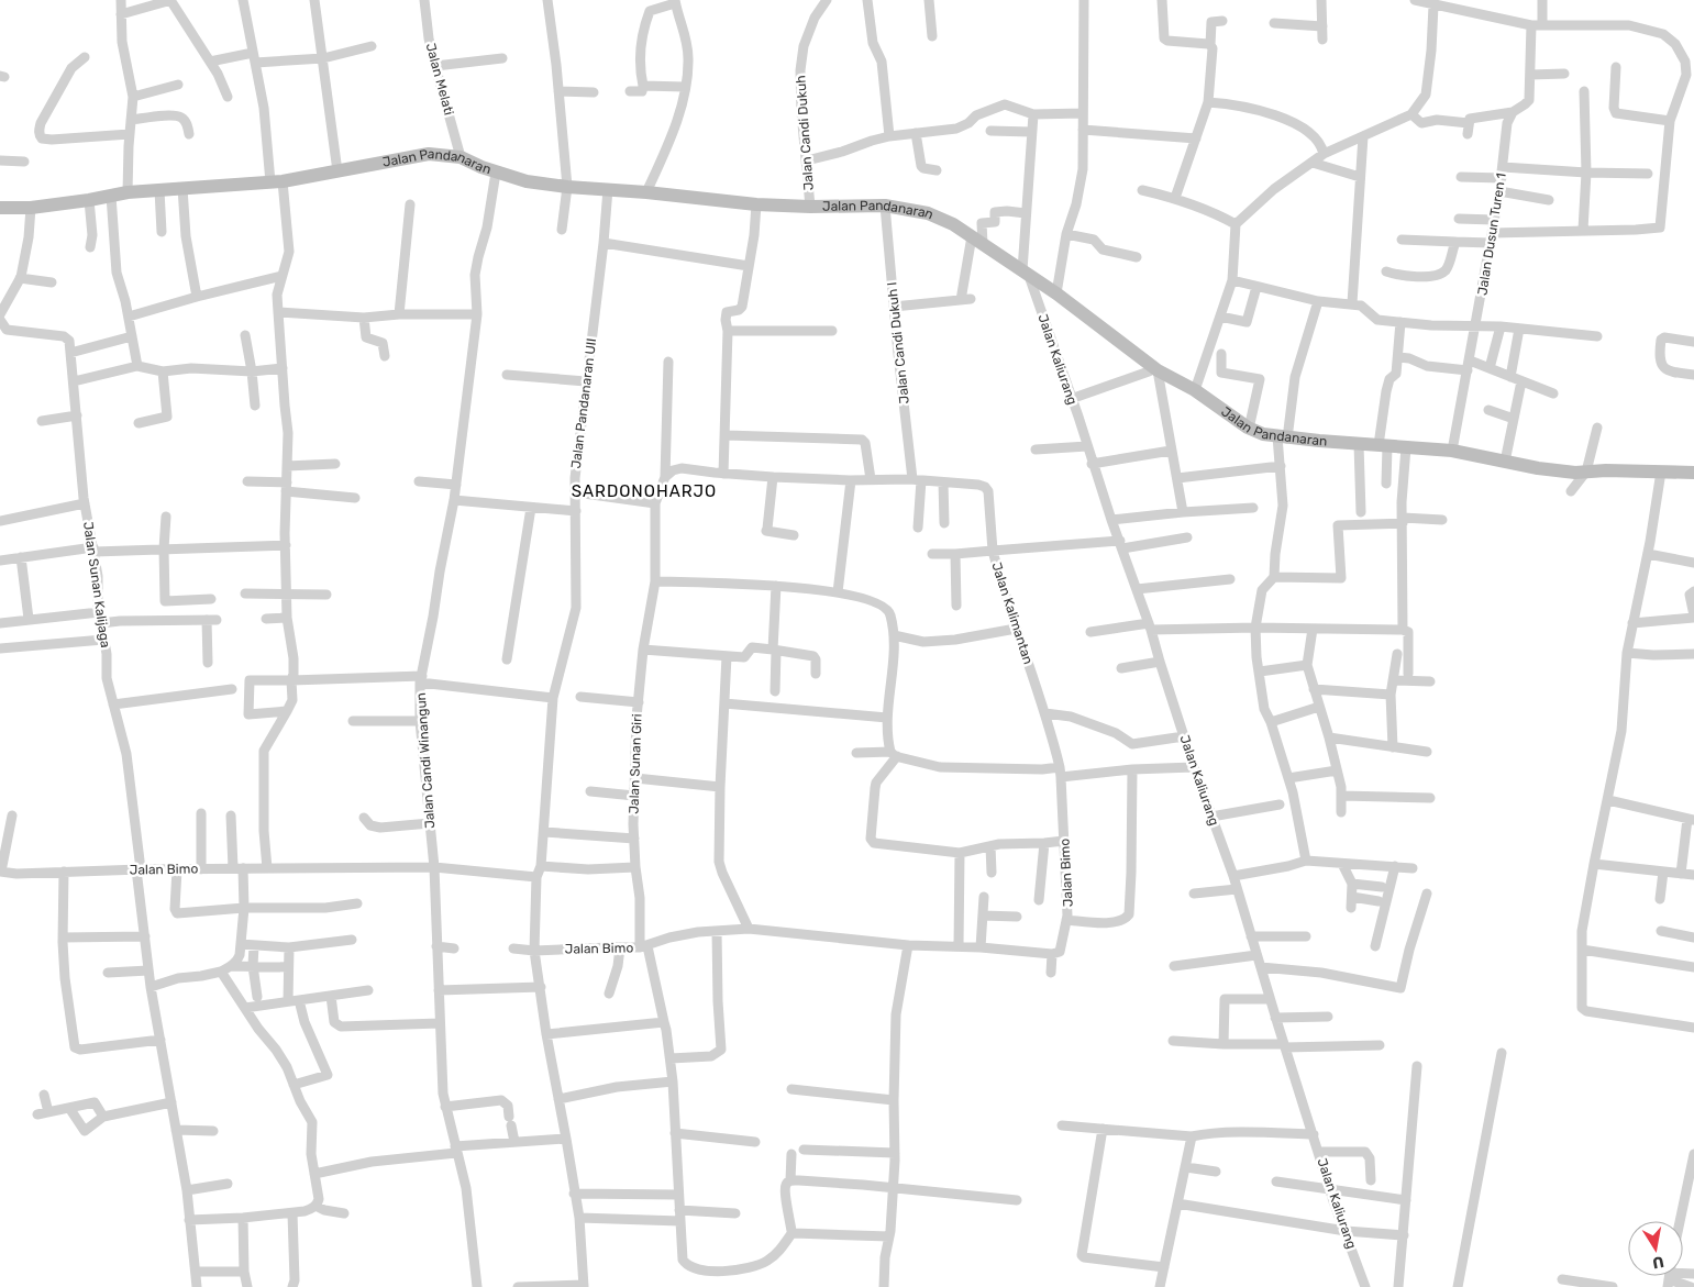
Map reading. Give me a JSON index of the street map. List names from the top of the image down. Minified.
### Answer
{"streets":{"main road":["Jalan Pandanaran"],"street":["Jalan Melati","Jalan Candi Dukuh","Jalan Dusun Turen 1","Jalan Candi Dukuh I","Jalan Kaliurang","Jalan Pandanaran UII","Jalan Sunan Kalijaga","Jalan Kalimantan","Jalan Candi Winangun","Jalan Sunan Giri","Jalan Bimo"]},"crossings":[["Jalan Melati","Jalan Pandanaran"],["Jalan Candi Dukuh","Jalan Pandanaran"],["Jalan Pandanaran","Jalan Dusun Turen 1"],["Jalan Pandanaran","Jalan Candi Dukuh I"],["Jalan Pandanaran","Jalan Kaliurang"],["Jalan Pandanaran","Jalan Pandanaran UII"],["Jalan Pandanaran","Jalan Candi Winangun"],["Jalan Kaliurang","Jalan Kalimantan"],["Jalan Pandanaran UII","Jalan Bimo"],["Jalan Sunan Kalijaga","Jalan Bimo"],["Jalan Kalimantan","Jalan Bimo"],["Jalan Candi Winangun","Jalan Bimo"],["Jalan Sunan Giri","Jalan Bimo"]],"districts":["SARDONOHARJO"],"north":"bottom"}
